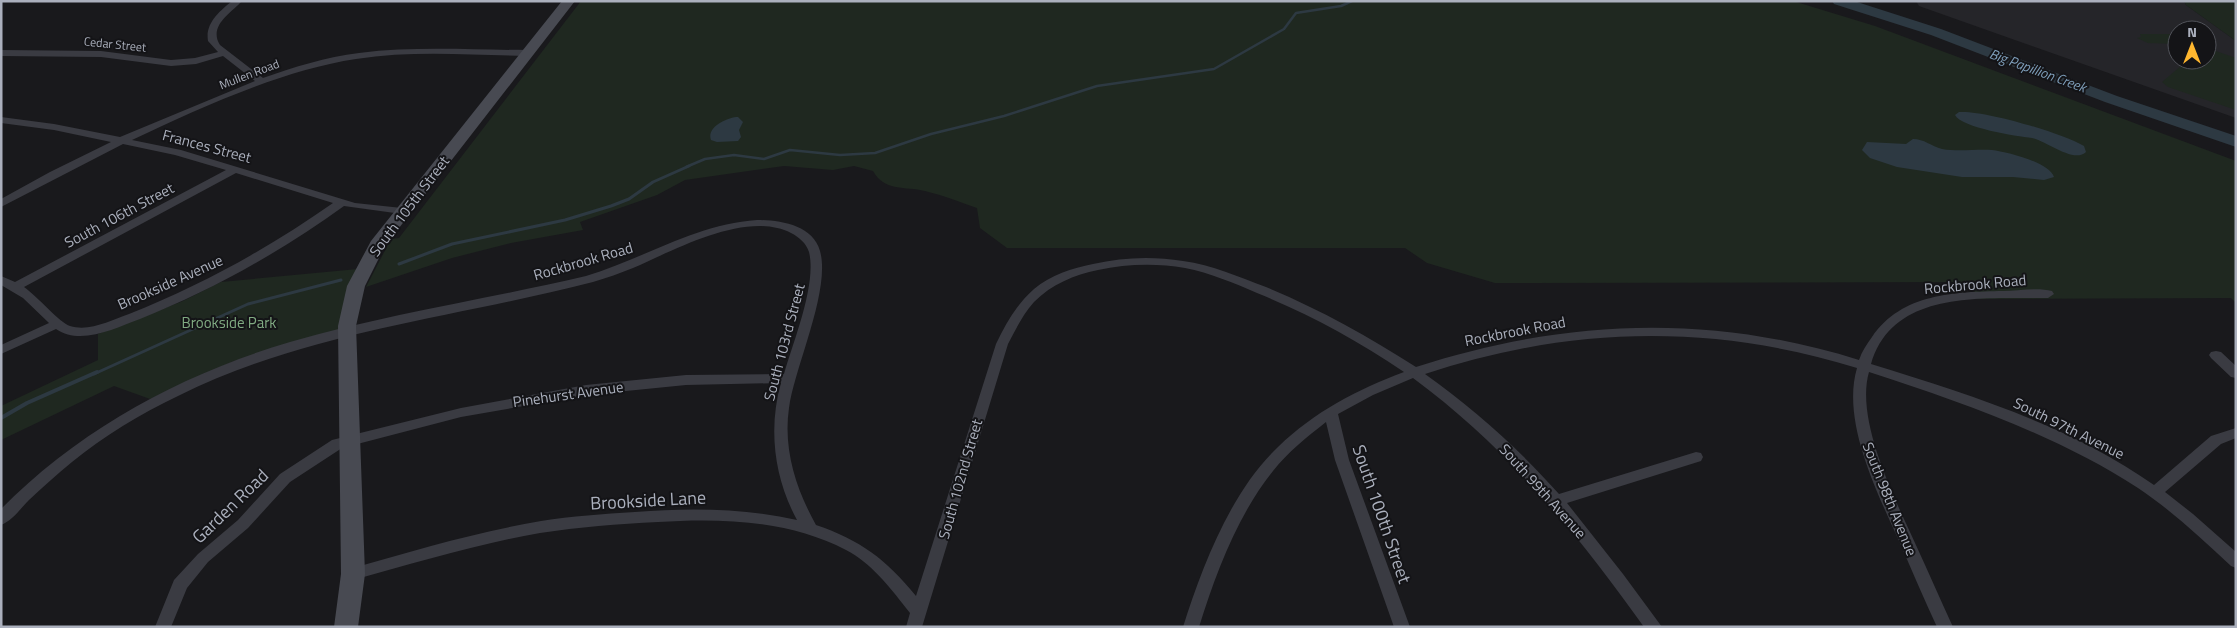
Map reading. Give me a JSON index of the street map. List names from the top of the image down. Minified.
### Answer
{"streets":{"street":["Cedar Street","Mullen Road","Frances Street","South 105th Street","South 106th Street","Rockbrook Road","Brookside Avenue","South 103rd Street","Pinehurst Avenue","South 97th Avenue","South 102nd Street","South 99th Avenue","South 98th Avenue","Brookside Lane","Garden Road","South 100th Street"]},"crossings":[["Mullen Road","Frances Street"],["Mullen Road","South 105th Street"],["Frances Street","South 105th Street"],["Frances Street","South 106th Street"],["Frances Street","Brookside Avenue"],["South 105th Street","Rockbrook Road"],["South 105th Street","Pinehurst Avenue"],["South 105th Street","Brookside Lane"],["South 105th Street","Garden Road"],["Rockbrook Road","South 103rd Street"],["Rockbrook Road","South 97th Avenue"],["Rockbrook Road","South 102nd Street"],["Rockbrook Road","South 99th Avenue"],["Rockbrook Road","South 98th Avenue"],["Rockbrook Road","South 100th Street"],["South 103rd Street","Pinehurst Avenue"],["South 103rd Street","Brookside Lane"],["Pinehurst Avenue","Garden Road"],["South 97th Avenue","South 98th Avenue"],["South 102nd Street","South 99th Avenue"],["South 102nd Street","Brookside Lane"]],"water":["Big Papillion Creek"],"parks":["Brookside Park"],"north":"top"}
